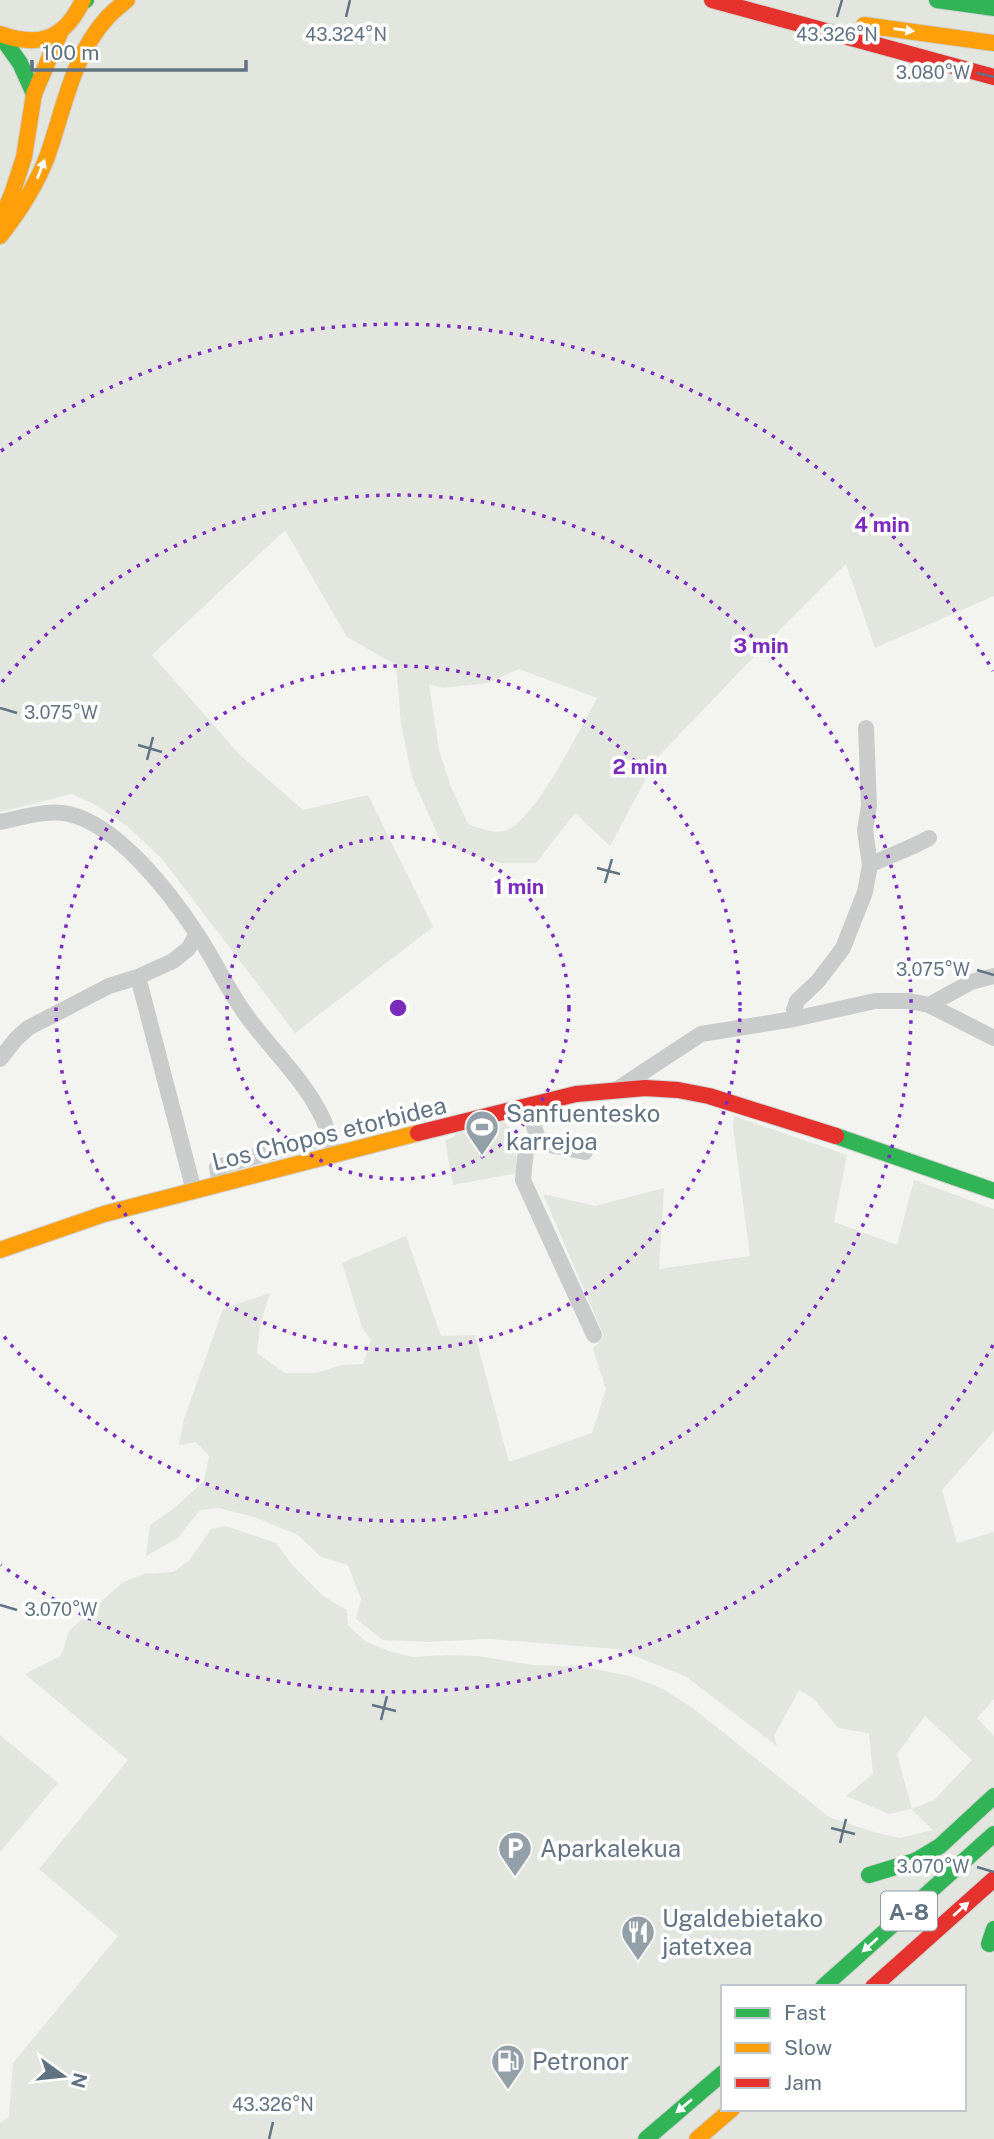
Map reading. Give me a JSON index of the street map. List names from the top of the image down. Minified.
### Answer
{"streets":{"main road":["Los Chopos etorbidea","A-8"]},"places":{"sports":["Sanfuentesko karrejoa"],"parking":["Aparkalekua"],"restaurant":["Ugaldebietako jatetxea"],"fuel station":["Petronor"]},"legend":["Fast","Slow","Jam"],"scale_bar":"100 m","north":"right","coordinates":["43.324°N","43.326°N","3.080°W","3.075°W","3.070°W"],"rings":["4 min","3 min","2 min","1 min"]}
